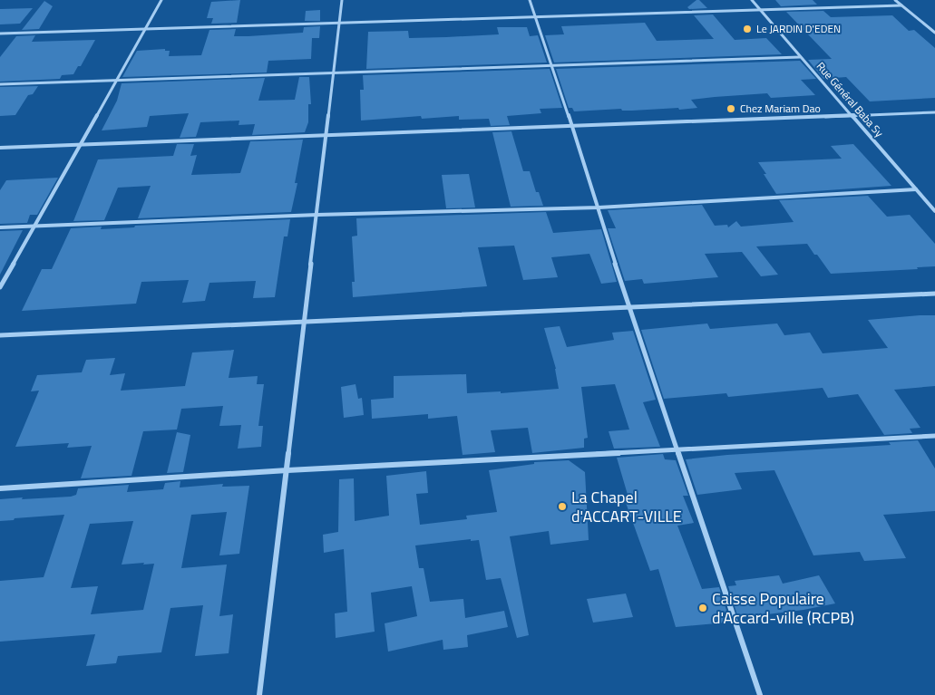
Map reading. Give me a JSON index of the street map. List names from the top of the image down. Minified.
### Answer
{"streets":{"street":["Rue Général Baba Sy"]},"places":["Le JARDIN D'EDEN","Chez Mariam Dao","La Chapel d'ACCART-VILLE","Caisse Populaire d'Accard-ville (RCPB)"]}
